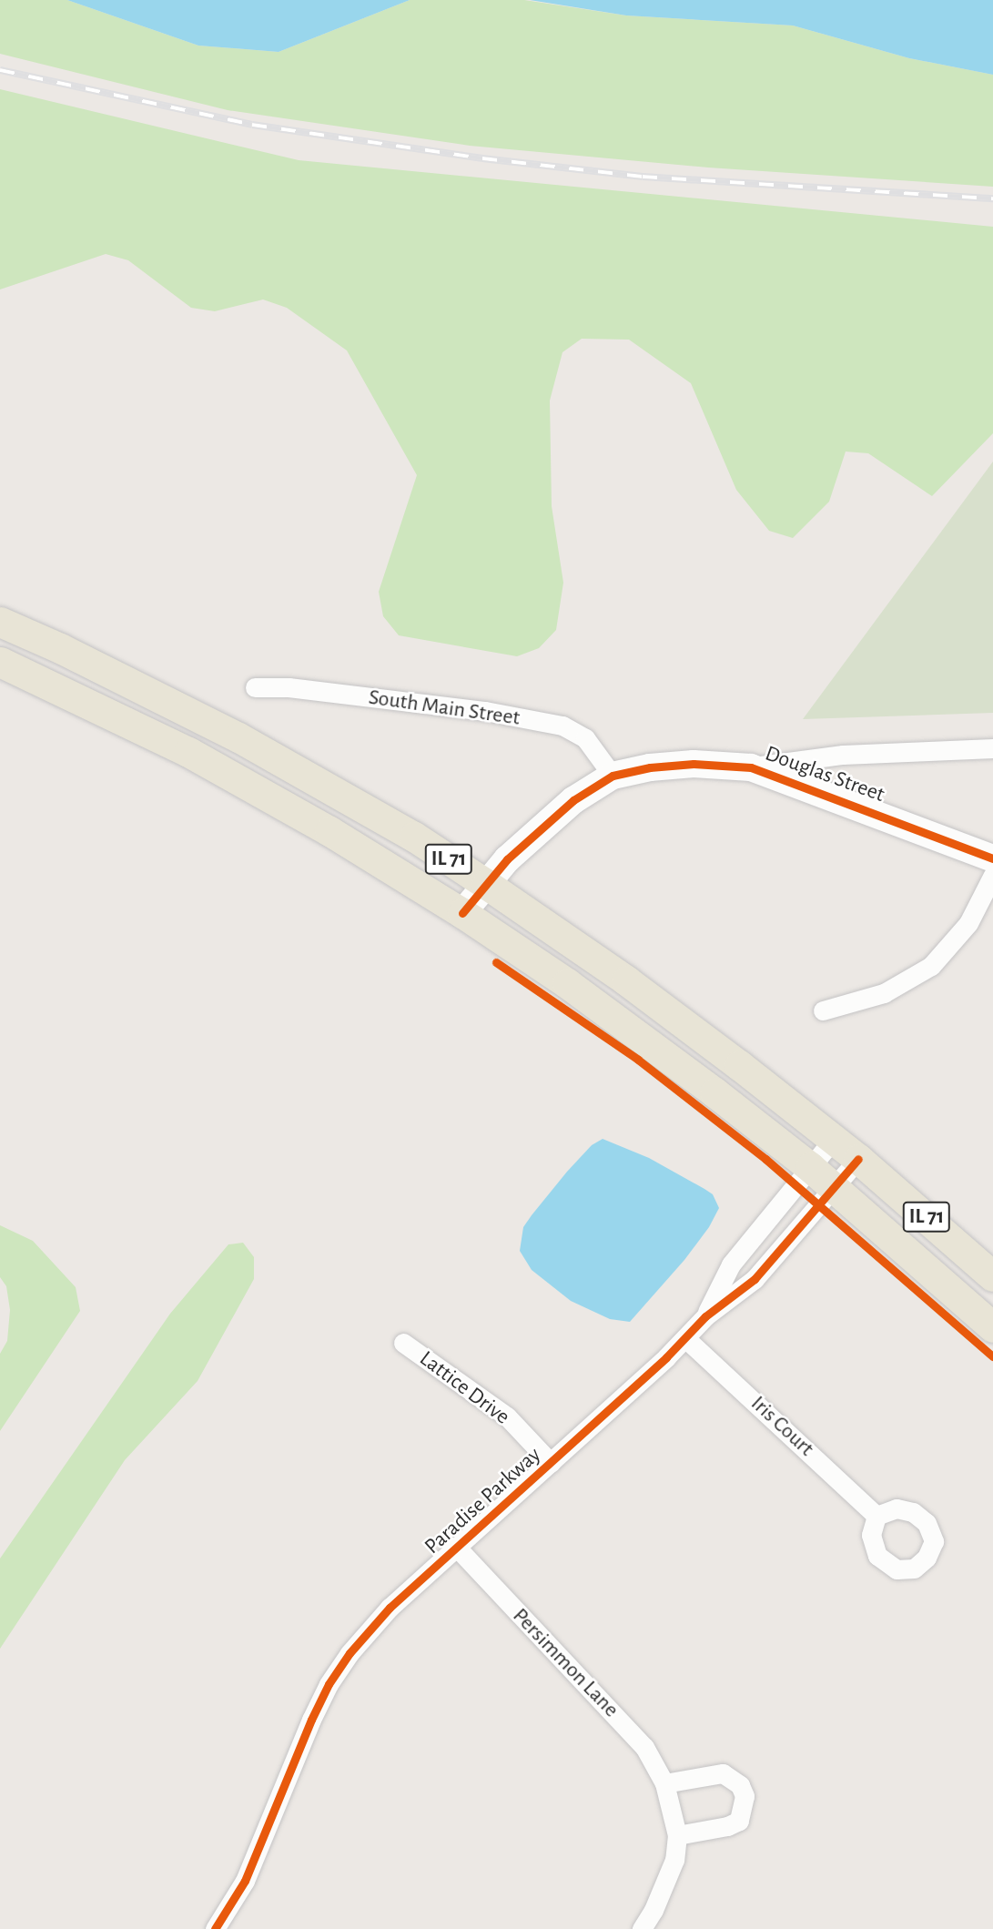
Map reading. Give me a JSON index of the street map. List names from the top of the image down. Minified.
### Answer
{"streets":{"main road":["IL 71"],"street":["South Main Street","Douglas Street","Lattice Drive","Iris Court","Paradise Parkway","Persimmon Lane"]},"crossings":[["South Main Street","Douglas Street"],["Douglas Street","IL 71"],["IL 71","Paradise Parkway"],["Lattice Drive","Paradise Parkway"],["Iris Court","Paradise Parkway"],["Paradise Parkway","Persimmon Lane"]]}
